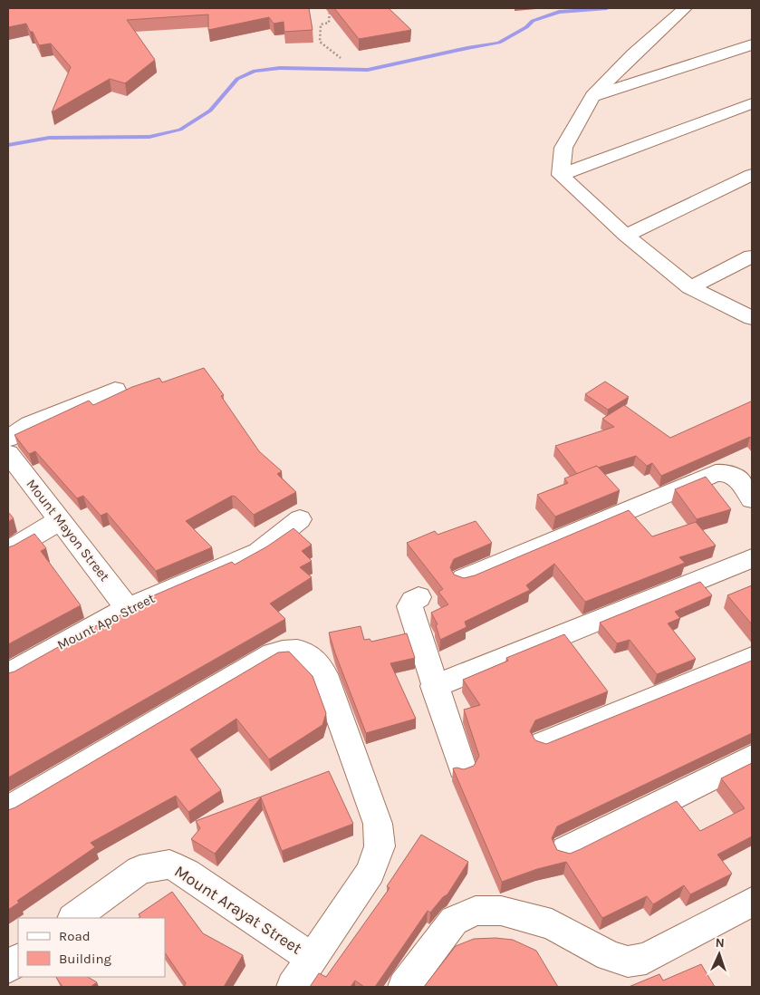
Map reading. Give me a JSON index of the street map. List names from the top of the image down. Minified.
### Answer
{"streets":{"street":["Mount Mayon Street","Mount Apo Street","Mount Arayat Street"]},"crossings":[["Mount Mayon Street","Mount Apo Street"]],"legend":["Road","Building"],"north":"top"}
